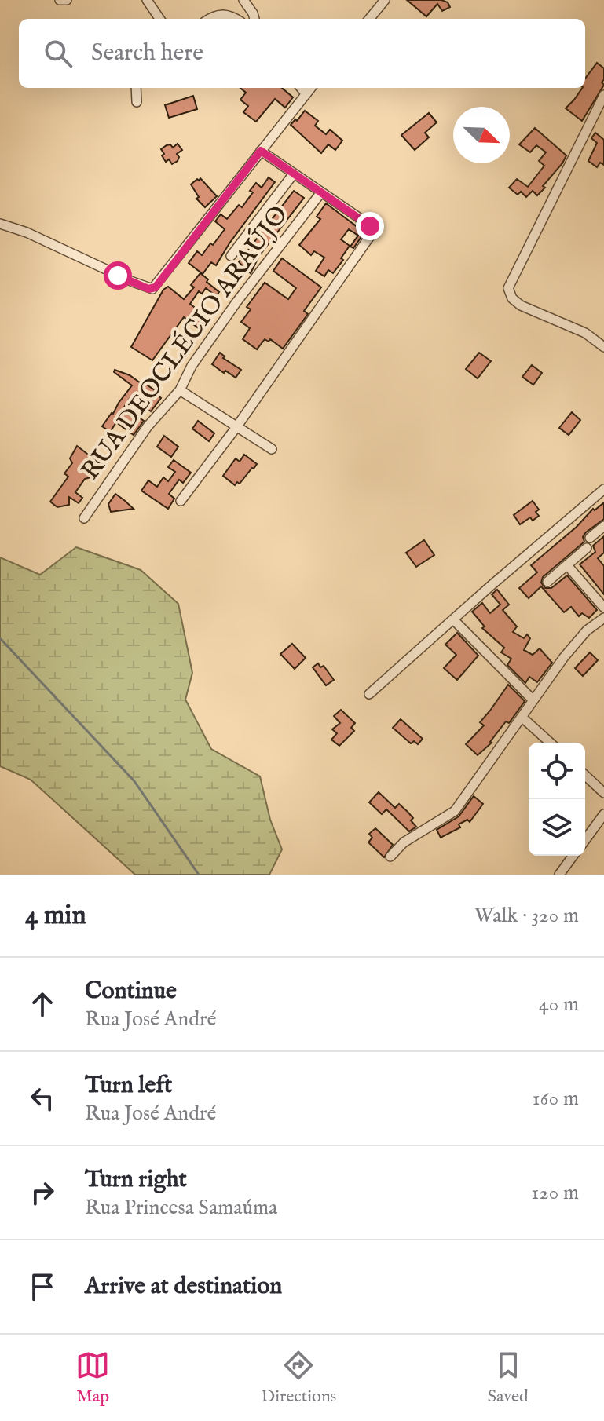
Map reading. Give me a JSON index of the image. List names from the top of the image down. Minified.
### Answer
{"streets":{"street":["RUA DEOCLÉCIO ARAÚJO"]},"north":"bottom right","page":{"search":"Search here","heading":["4 min","Walk · 320 m"],"list":[["Continue","Rua José André","40 m"],["Turn left","Rua José André","160 m"],["Turn right","Rua Princesa Samaúma","120 m"],"Arrive at destination"],"nav":["Map","Directions","Saved"]}}
